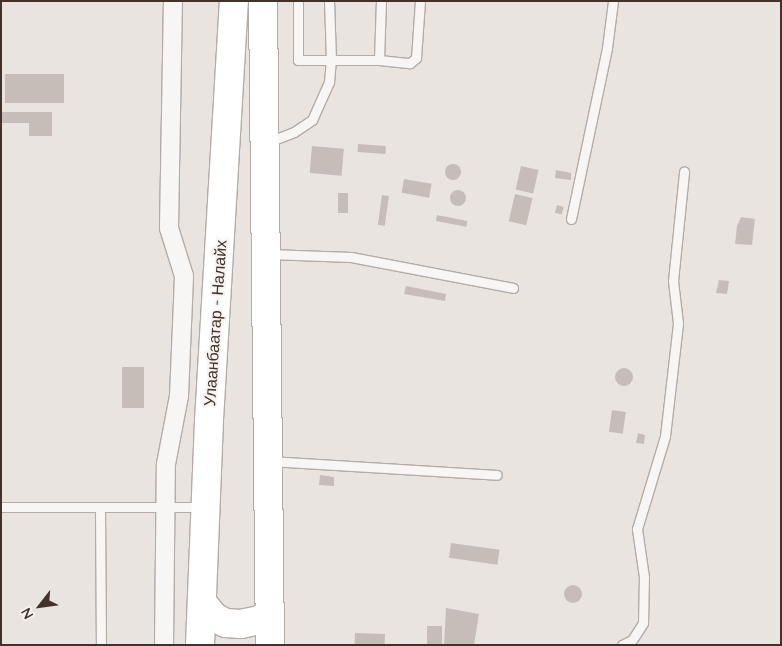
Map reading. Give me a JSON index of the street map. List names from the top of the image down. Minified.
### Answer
{"streets":{"highway":["Улаанбаатар - Налайх"]},"north":"bottom left"}
